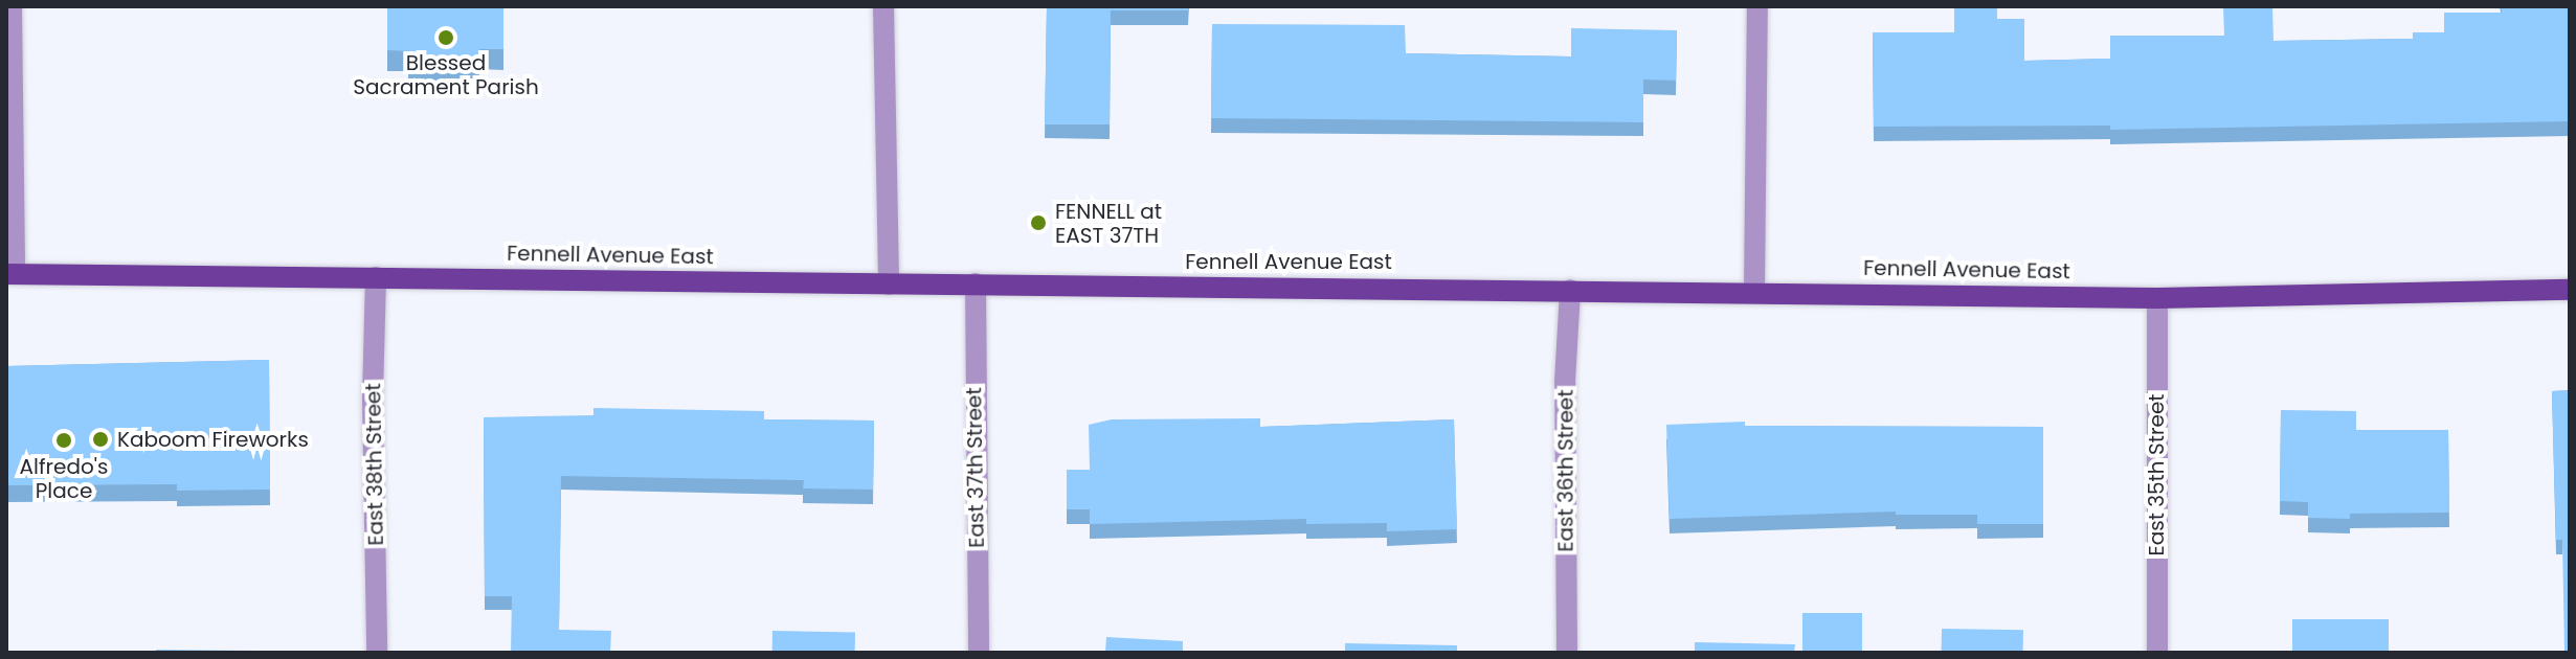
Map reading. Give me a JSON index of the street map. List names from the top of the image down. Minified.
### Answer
{"streets":{"main road":["Fennell Avenue East"],"street":["East 38th Street","East 37th Street","East 36th Street","East 35th Street"]},"crossings":[["Fennell Avenue East","East 38th Street"],["Fennell Avenue East","East 37th Street"],["Fennell Avenue East","East 36th Street"],["Fennell Avenue East","East 35th Street"]],"places":["Blessed Sacrament Parish","FENNELL at EAST 37TH","Kaboom Fireworks","Alfredo's Place"]}
